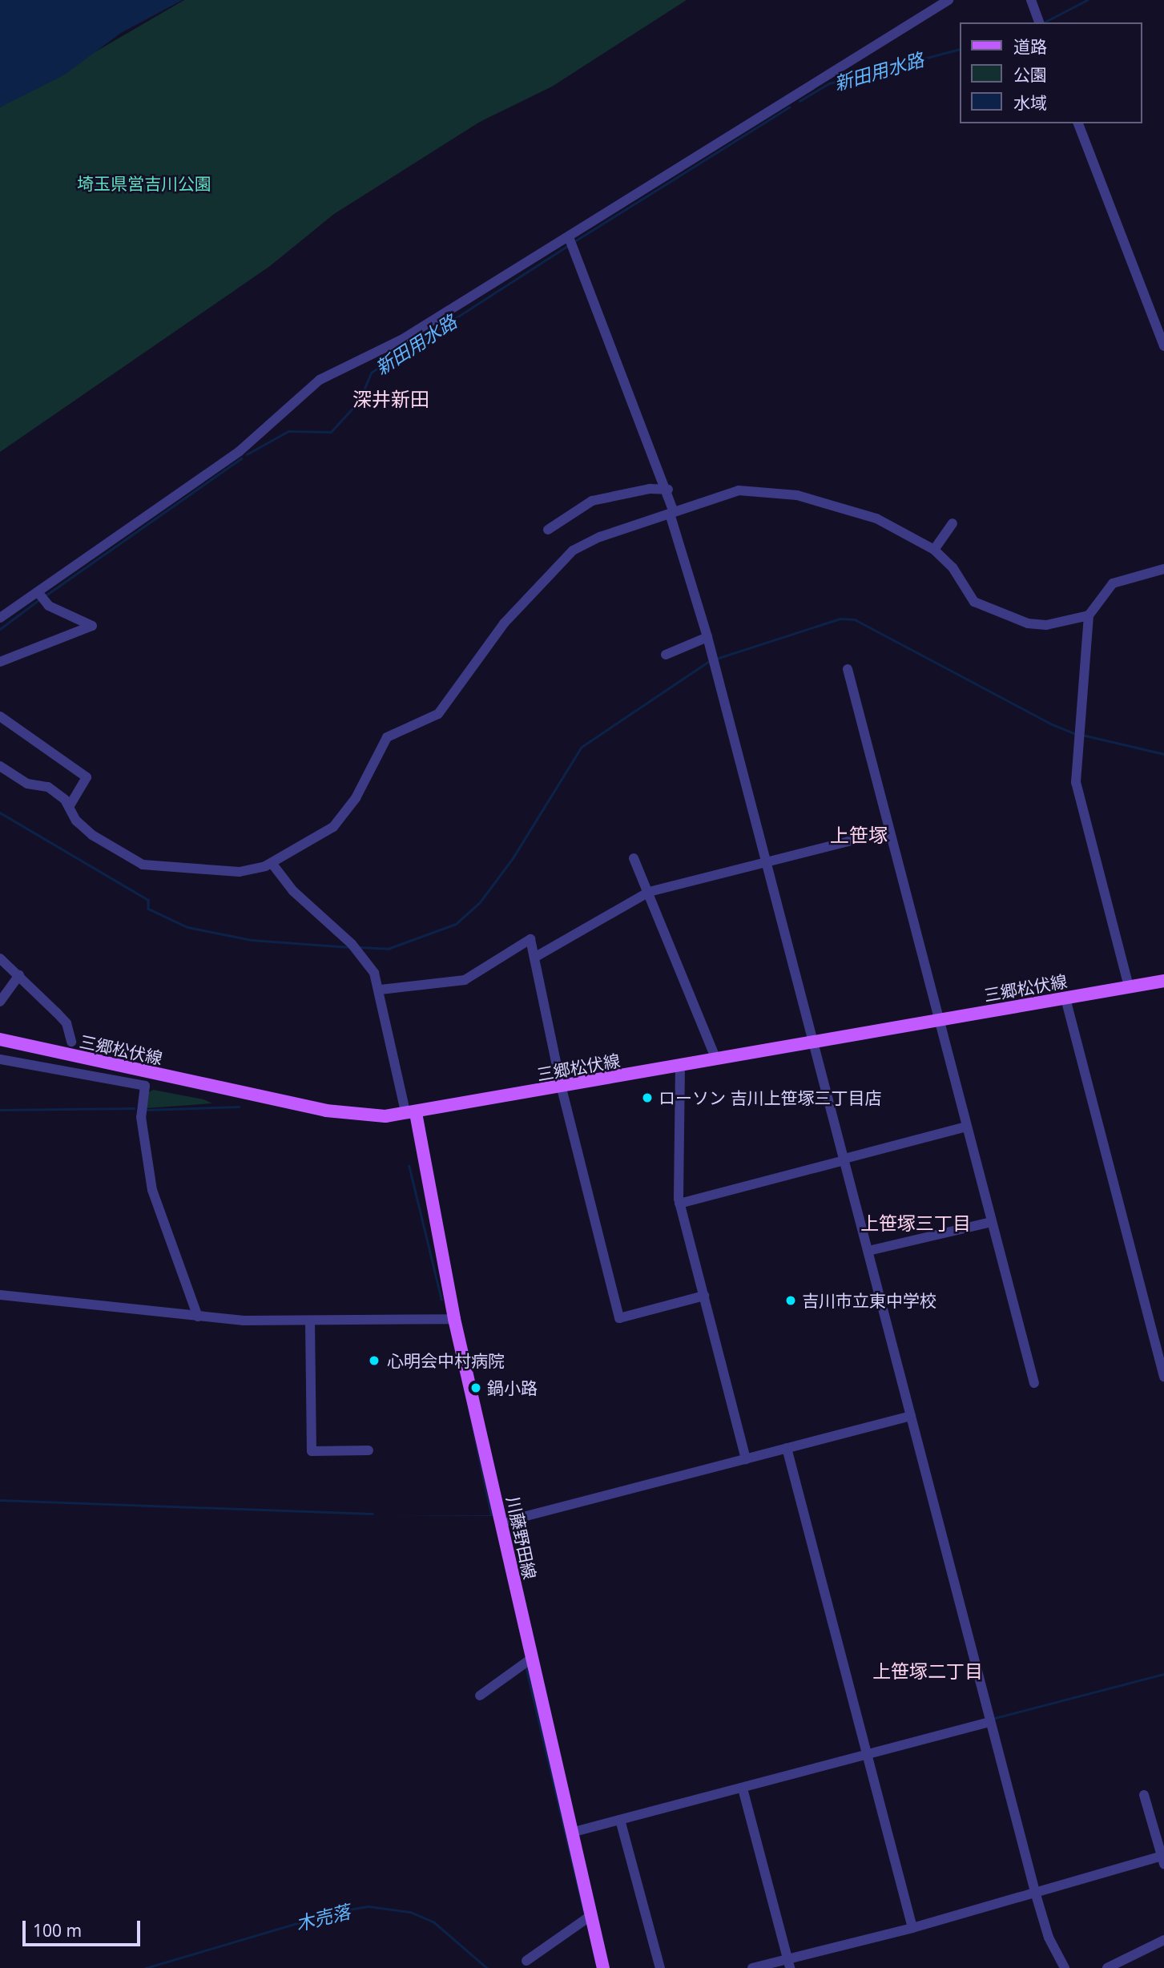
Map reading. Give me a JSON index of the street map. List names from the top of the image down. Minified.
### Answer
{"streets":{"main road":["三郷松伏線","川藤野田線"]},"crossings":[["三郷松伏線","川藤野田線"]],"districts":["深井新田","上笹塚","上笹塚三丁目","上笹塚二丁目"],"water":["新田用水路","木売落"],"parks":["埼玉県営吉川公園"],"places":["ローソン 吉川上笹塚三丁目店","吉川市立東中学校","心明会中村病院","鍋小路"],"legend":["道路","公園","水域"],"scale_bar":"100 m"}
